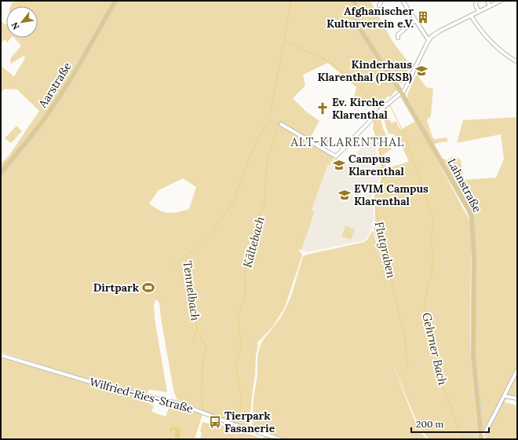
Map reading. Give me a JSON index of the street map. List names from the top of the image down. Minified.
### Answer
{"streets":{"main road":["Aarstraße","Lahnstraße"],"street":["Wilfried-Ries-Straße"]},"districts":["ALT-KLARENTHAL"],"water":["Kältebach","Flutgraben","Tennelbach","Gehrner Bach"],"places":{"building":["Afghanischer Kulturverein e.V."],"school or university":["Kinderhaus Klarenthal (DKSB)","Campus Klarenthal","EVIM Campus Klarenthal"],"church":["Ev. Kirche Klarenthal"],"sports":["Dirtpark"],"bus stop":["Tierpark Fasanerie"]},"scale_bar":"200 m","north":"bottom left"}
